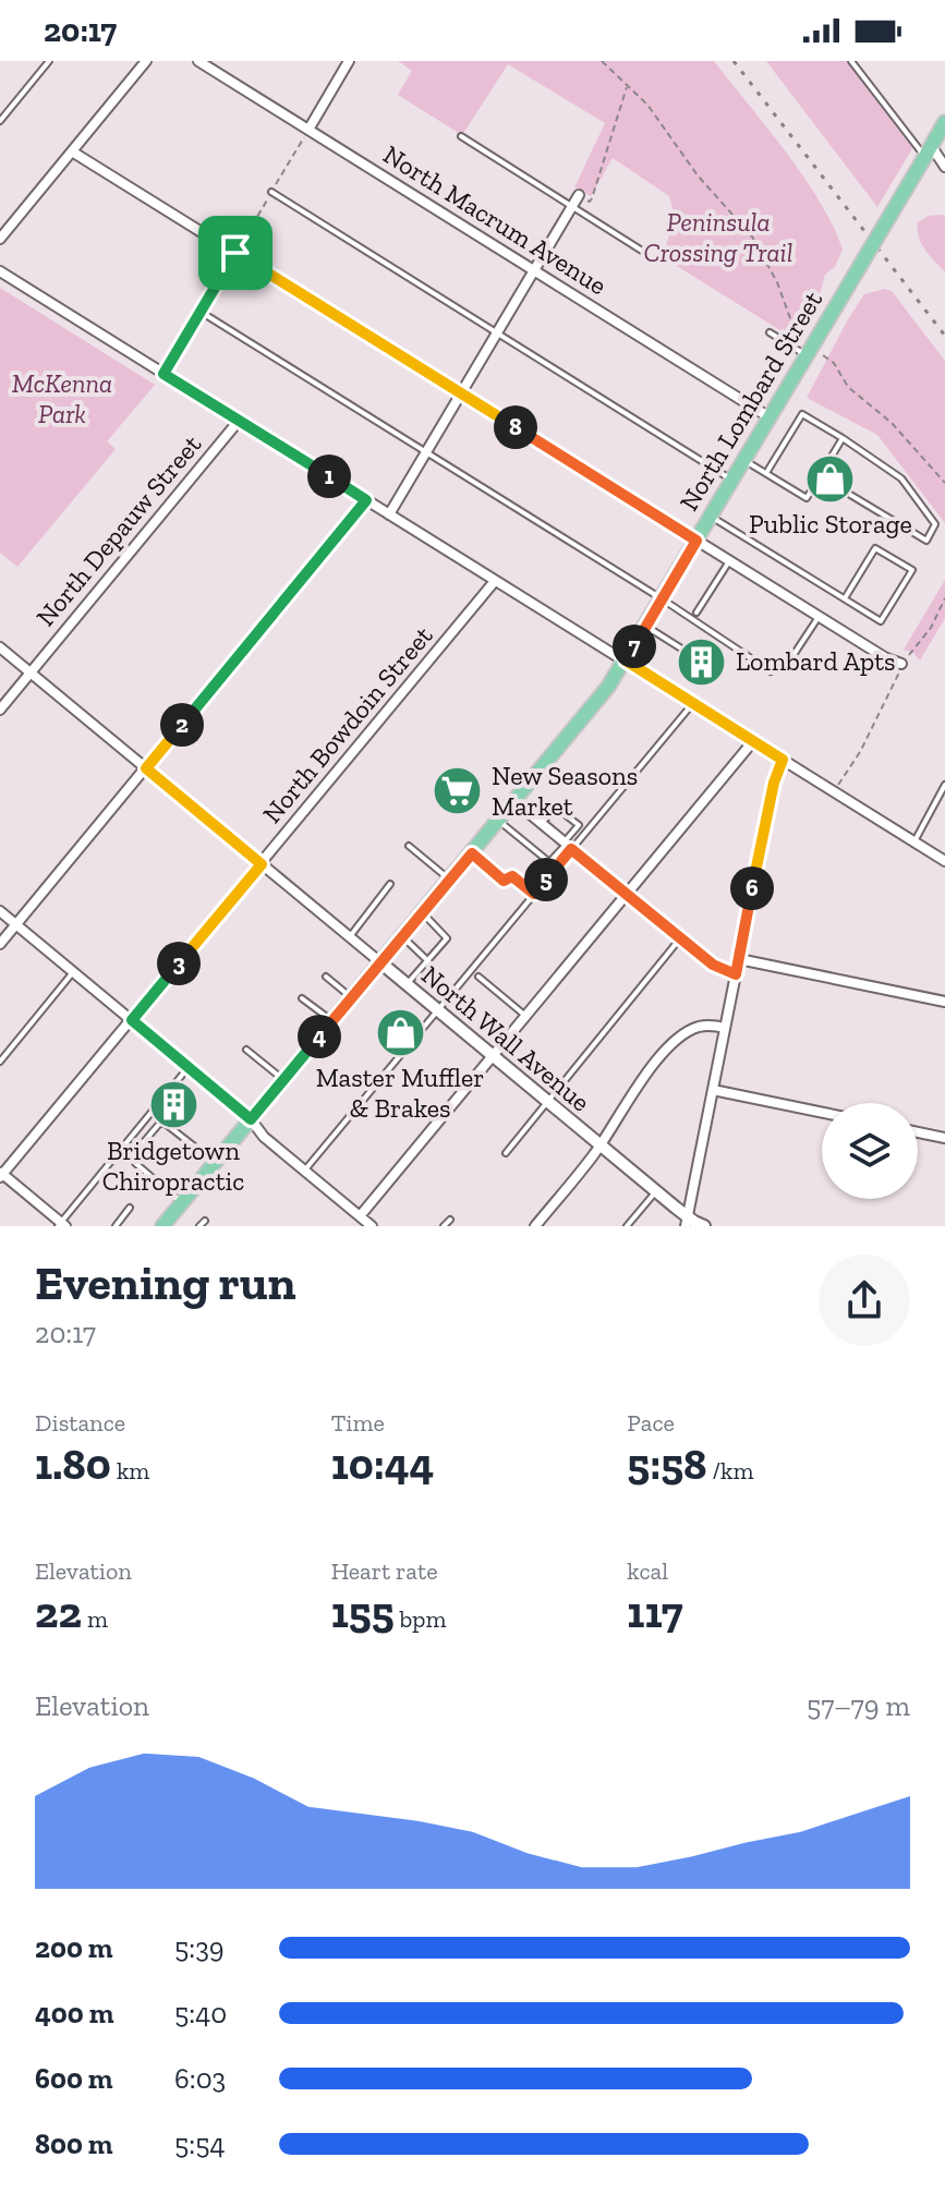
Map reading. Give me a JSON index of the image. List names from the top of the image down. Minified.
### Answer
{"streets":{"main road":["North Lombard Street"],"street":["North Macrum Avenue","North Depauw Street","North Bowdoin Street","North Wall Avenue"]},"crossings":[["North Macrum Avenue","North Lombard Street"],["North Lombard Street","North Wall Avenue"],["North Depauw Street","North Wall Avenue"],["North Bowdoin Street","North Wall Avenue"]],"parks":["Peninsula Crossing Trail","McKenna Park"],"places":{"shop":["Public Storage","Master Muffler & Brakes"],"building":["Lombard Apts","Bridgetown Chiropractic"],"supermarket":["New Seasons Market"]},"page":{"status":"20:17","pins":["8","1","7","2","5","6","3","4"],"heading":["Evening run","20:17"],"stats":[["Distance","1.80 km"],["Time","10:44"],["Pace","5:58 /km"],["Elevation","22 m"],["Heart rate","155 bpm"],["kcal","117"]],"chart":["Elevation","57–79 m"],"list":[{"name":"200 m","note":"5:39"},{"name":"400 m","note":"5:40"},{"name":"600 m","note":"6:03"},{"name":"800 m","note":"5:54"}]}}
